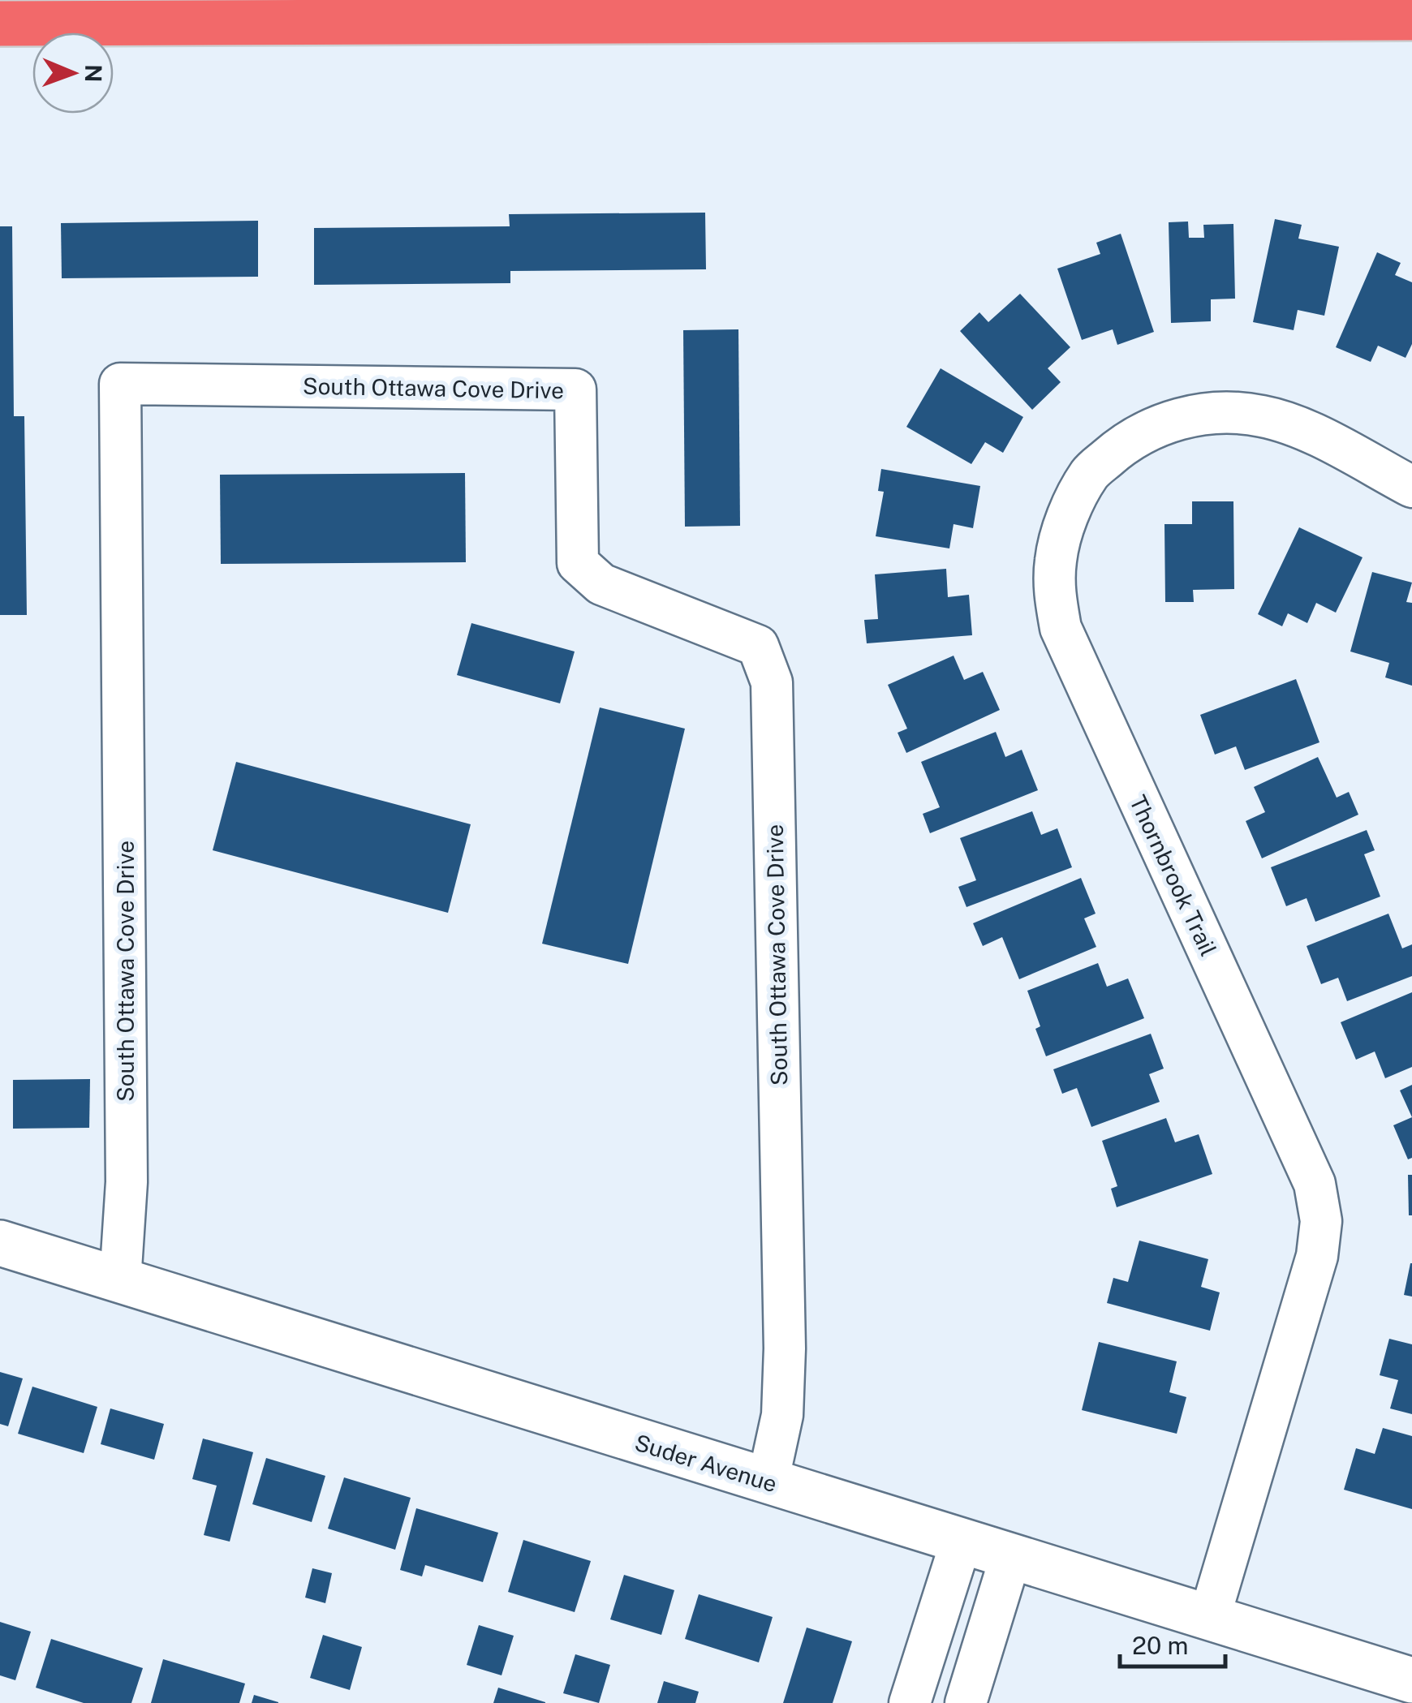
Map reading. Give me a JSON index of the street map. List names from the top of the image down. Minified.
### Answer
{"streets":{"street":["South Ottawa Cove Drive","Thornbrook Trail","Suder Avenue"]},"crossings":[["South Ottawa Cove Drive","Suder Avenue"],["Thornbrook Trail","Suder Avenue"]],"scale_bar":"20 m","north":"right"}
